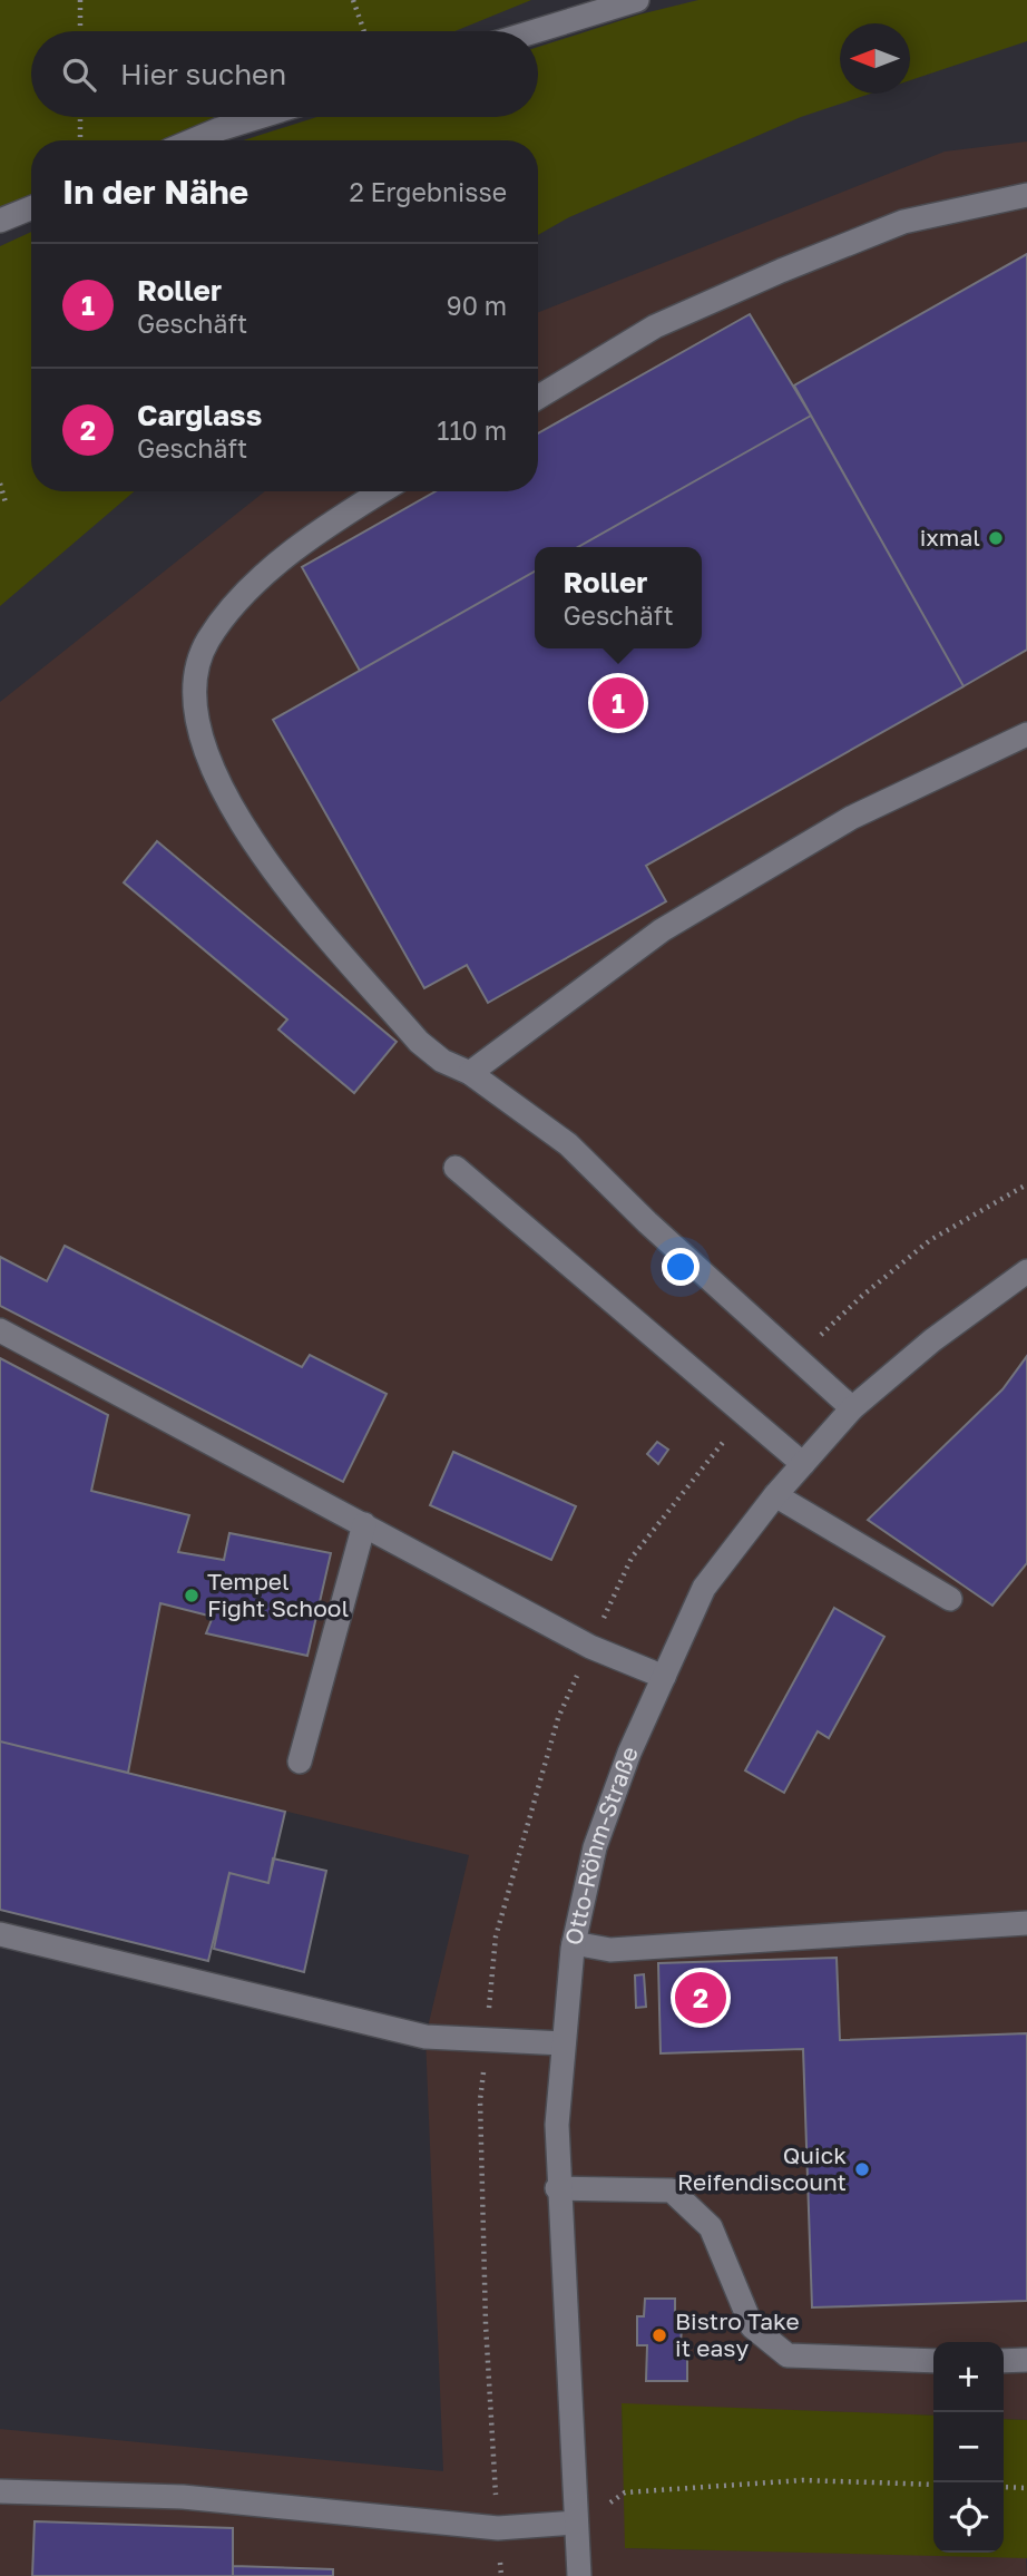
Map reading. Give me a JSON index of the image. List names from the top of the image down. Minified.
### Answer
{"streets":{"street":["Otto-Röhm-Straße"]},"places":["ixmal","Tempel Fight School","Quick Reifendiscount","Bistro Take it easy"],"north":"left","page":{"search":"Hier suchen","heading":["In der Nähe","2 Ergebnisse"],"list":[{"mark":"1","name":"Roller","note":"Geschäft","value":"90 m"},{"mark":"2","name":"Carglass","note":"Geschäft","value":"110 m"}],"popup":["Roller","Geschäft"],"pins":["1","2"],"map_buttons":["+","−"]}}
